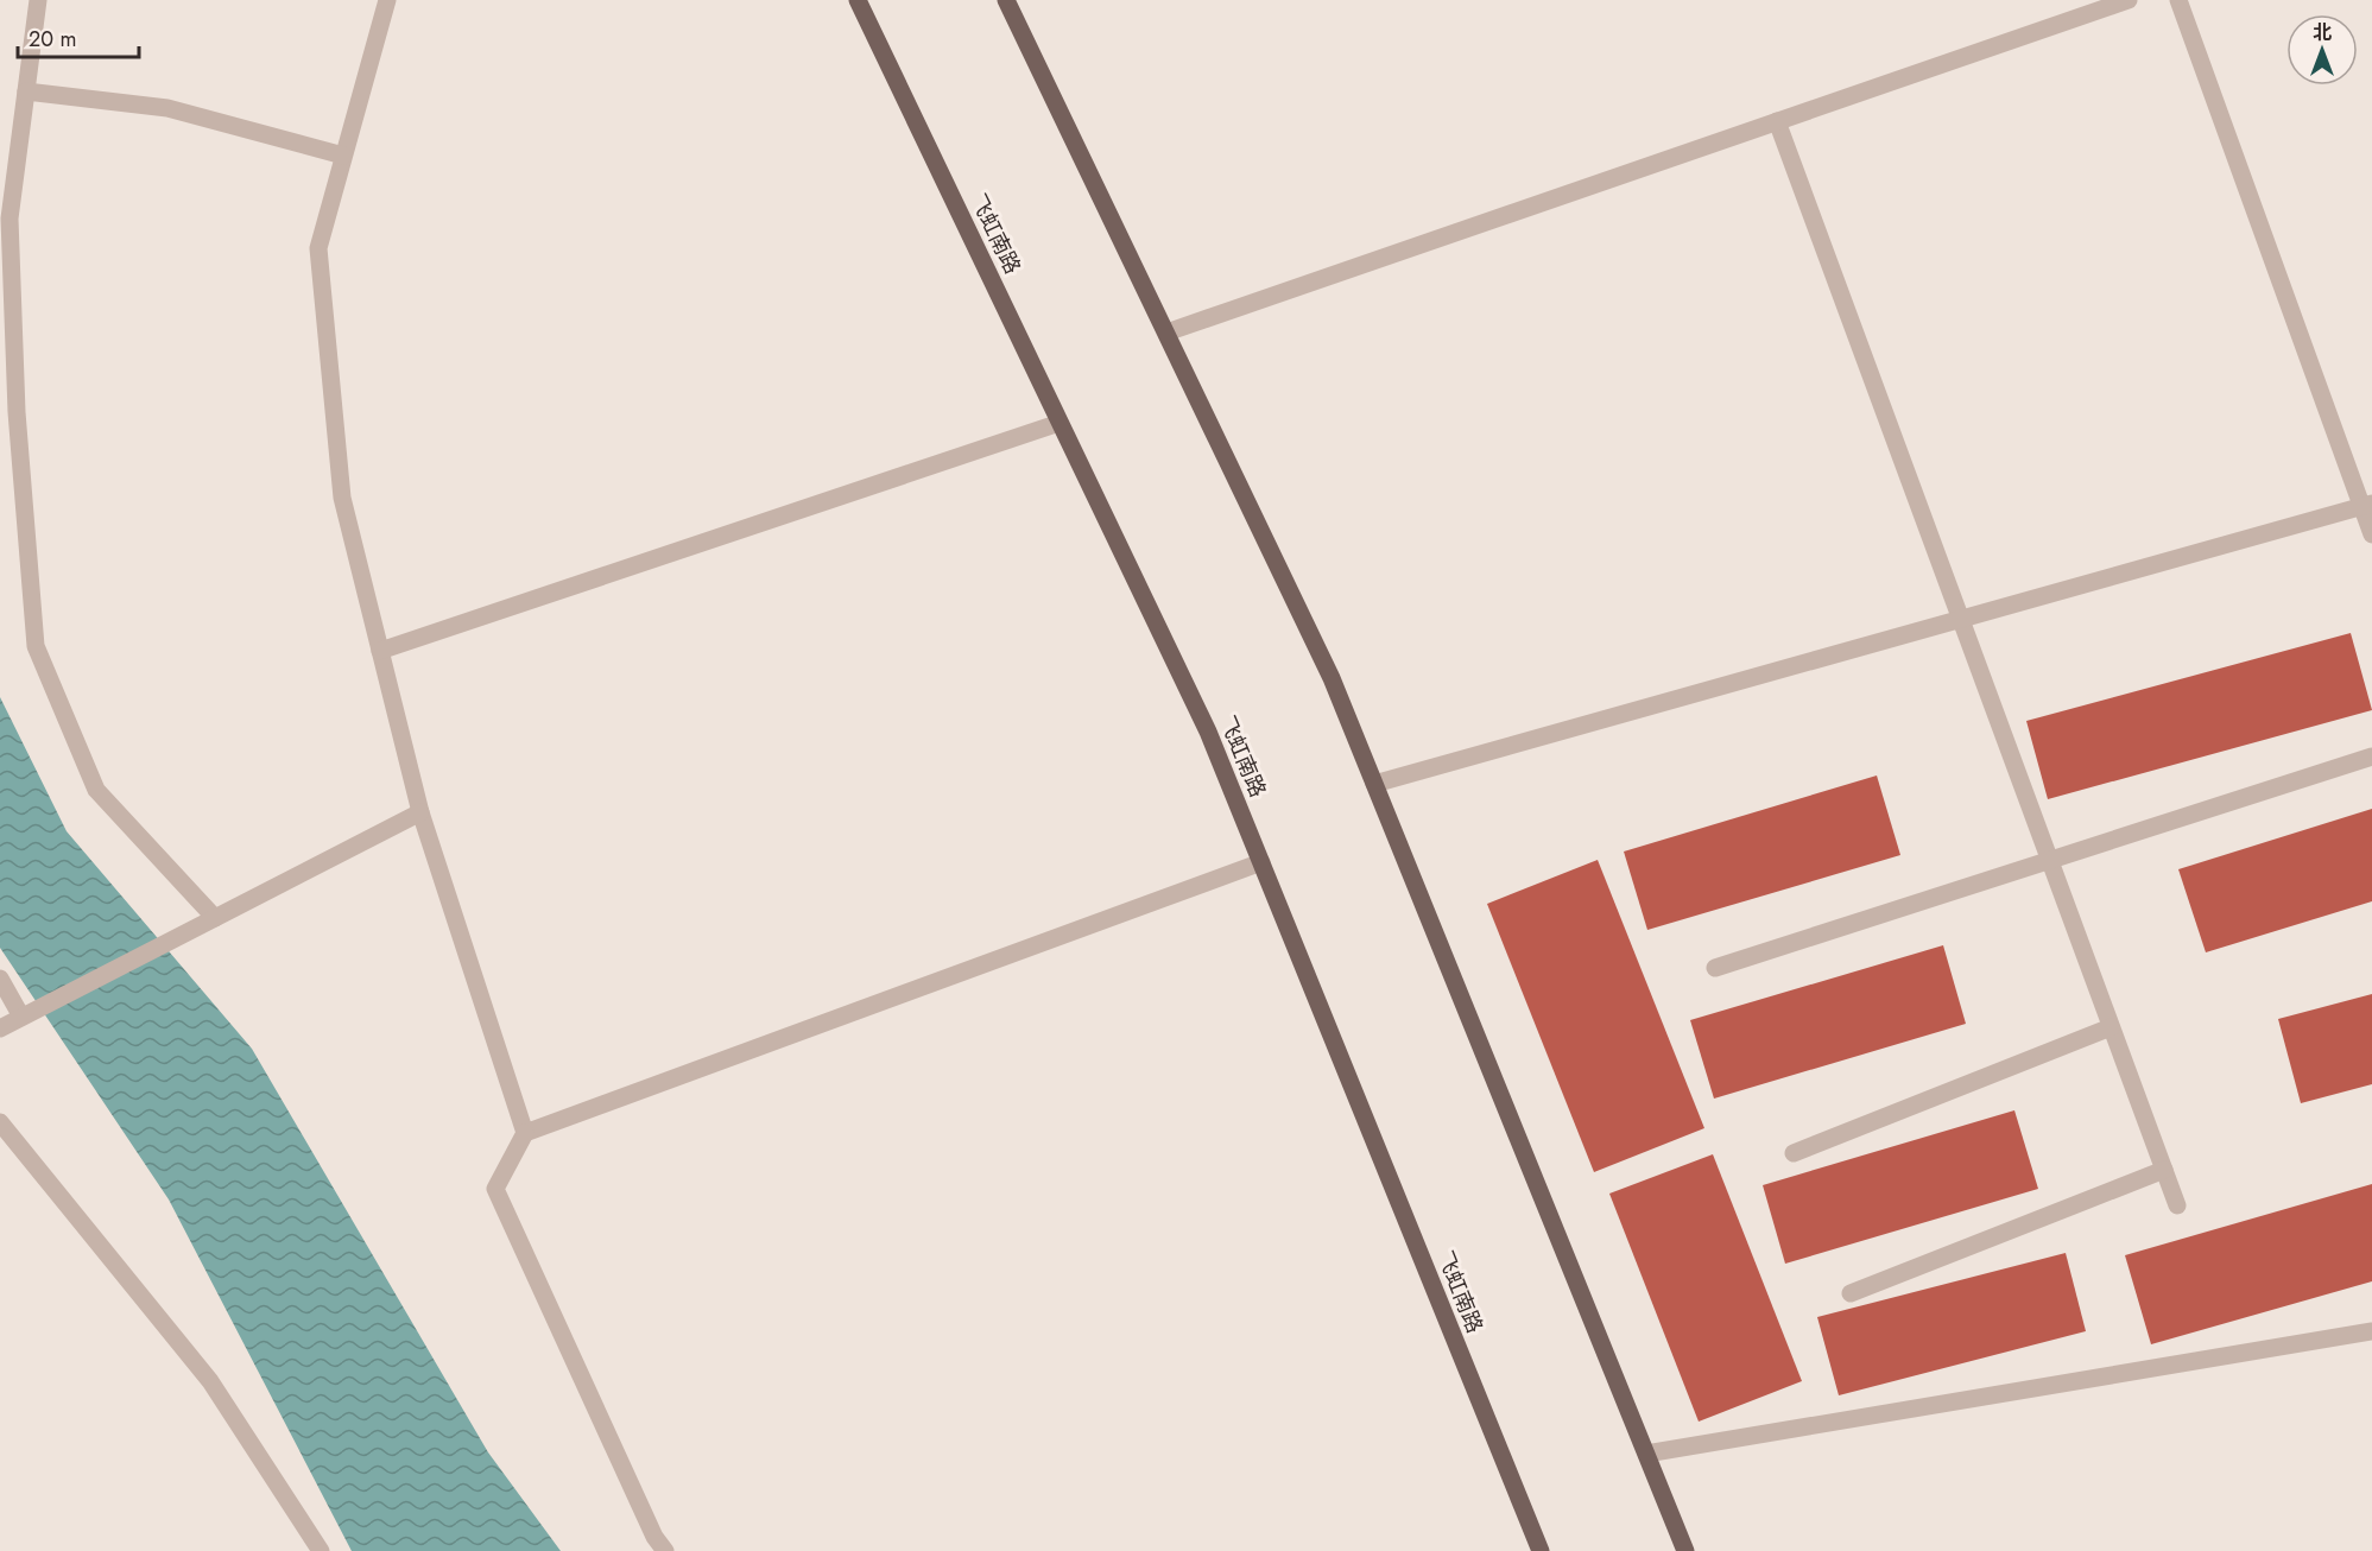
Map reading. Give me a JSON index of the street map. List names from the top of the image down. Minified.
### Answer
{"streets":{"main road":["飞虹南路"]},"scale_bar":"20 m","north":"top"}
